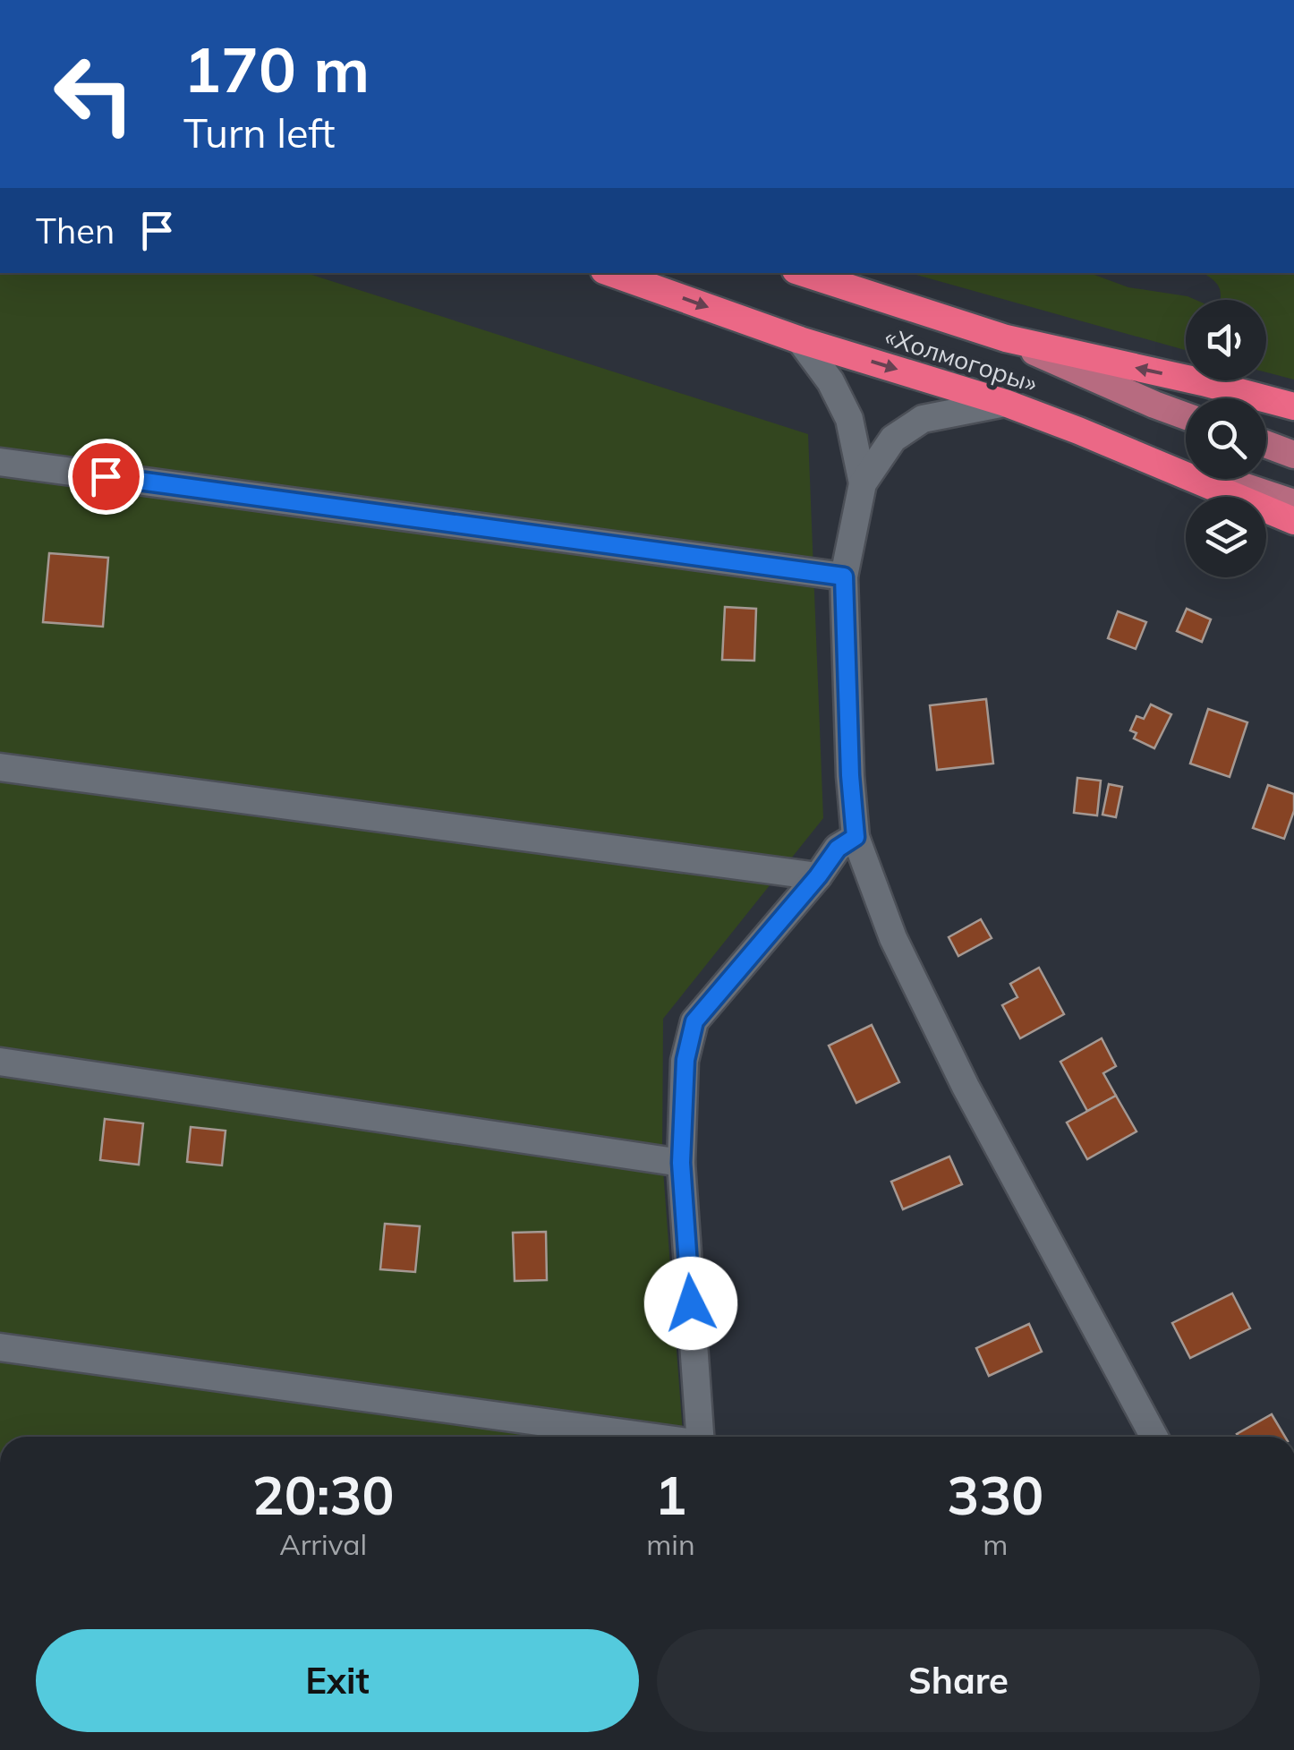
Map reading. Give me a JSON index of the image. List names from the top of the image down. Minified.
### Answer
{"streets":{"highway":["«Холмогоры»"]},"page":{"turn":["170 m","Turn left"],"then":"Then","eta":["20:30","Arrival","1","min","330","m"],"buttons":["Exit","Share"]}}
